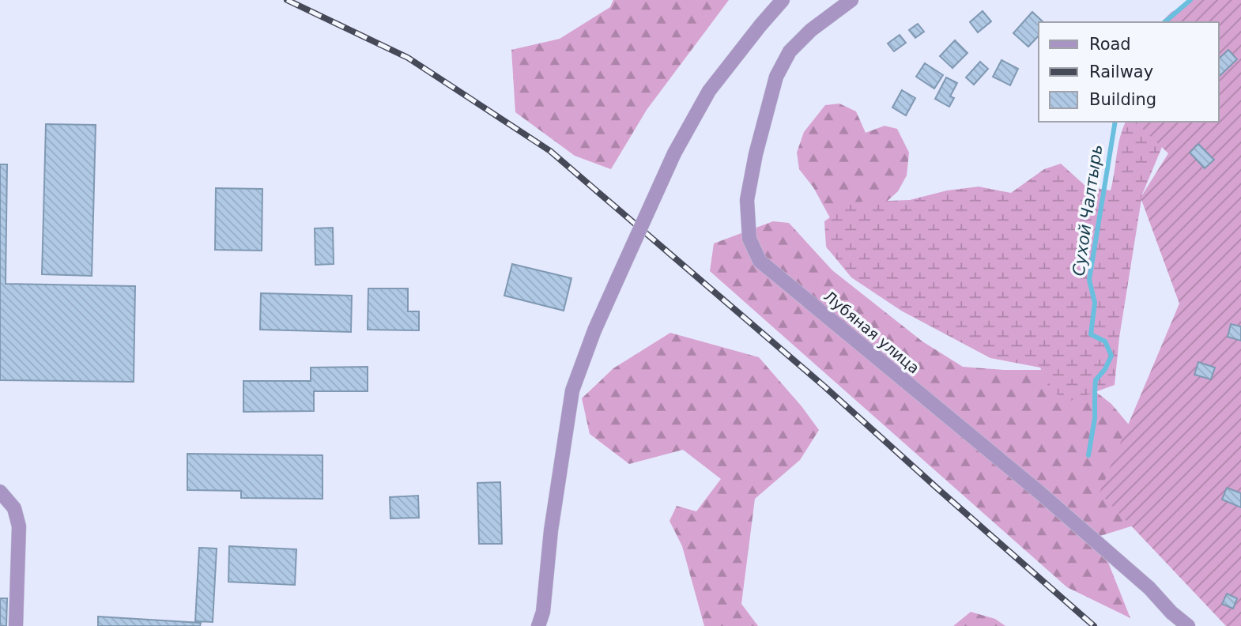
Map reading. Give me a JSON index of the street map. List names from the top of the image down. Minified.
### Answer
{"streets":{"street":["Лубяная улица"]},"water":["Сухой Чалтырь"],"legend":["Road","Railway","Building"]}
